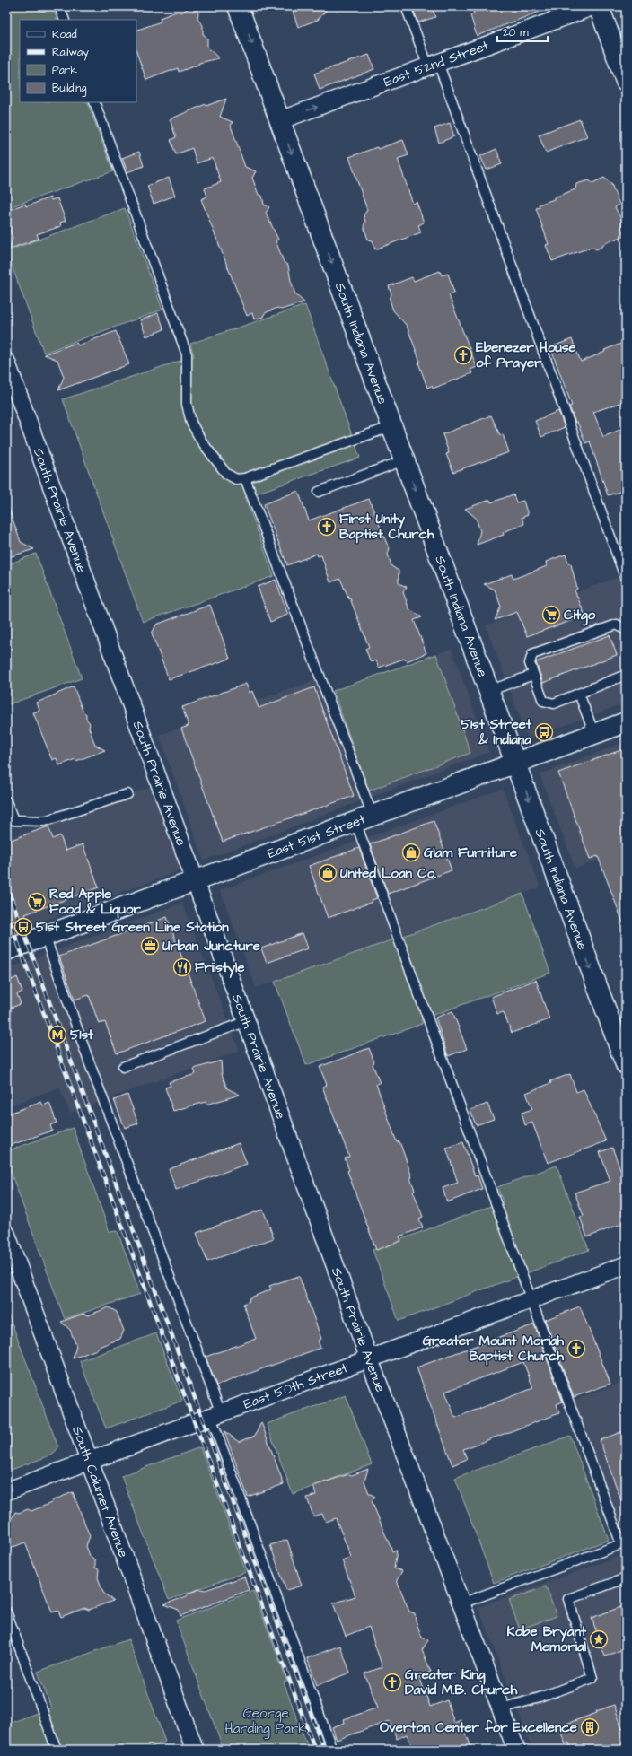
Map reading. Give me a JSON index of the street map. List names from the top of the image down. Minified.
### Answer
{"streets":{"street":["East 52nd Street","South Indiana Avenue","South Prairie Avenue","East 51st Street","East 50th Street","South Calumet Avenue"]},"crossings":[["East 52nd Street","South Indiana Avenue"],["South Indiana Avenue","East 51st Street"],["South Prairie Avenue","East 51st Street"],["South Prairie Avenue","East 50th Street"],["East 50th Street","South Calumet Avenue"]],"one_way":["East 52nd Street","South Indiana Avenue"],"parks":["George Harding Park"],"places":{"church":["Ebenezer House of Prayer","First Unity Baptist Church","Greater Mount Moriah Baptist Church","Greater King David M.B. Church"],"supermarket":["Citgo","Red Apple Food & Liquor"],"bus stop":["51st Street & Indiana","51st Street Green Line Station"],"shop":["Glam Furniture","United Loan Co."],"office":["Urban Juncture"],"restaurant":["Friistyle"],"metro station":["51st"],"place":["Kobe Bryant Memorial"],"building":["Overton Center for Excellence"]},"legend":["Road","Railway","Park","Building"],"scale_bar":"20 m"}
